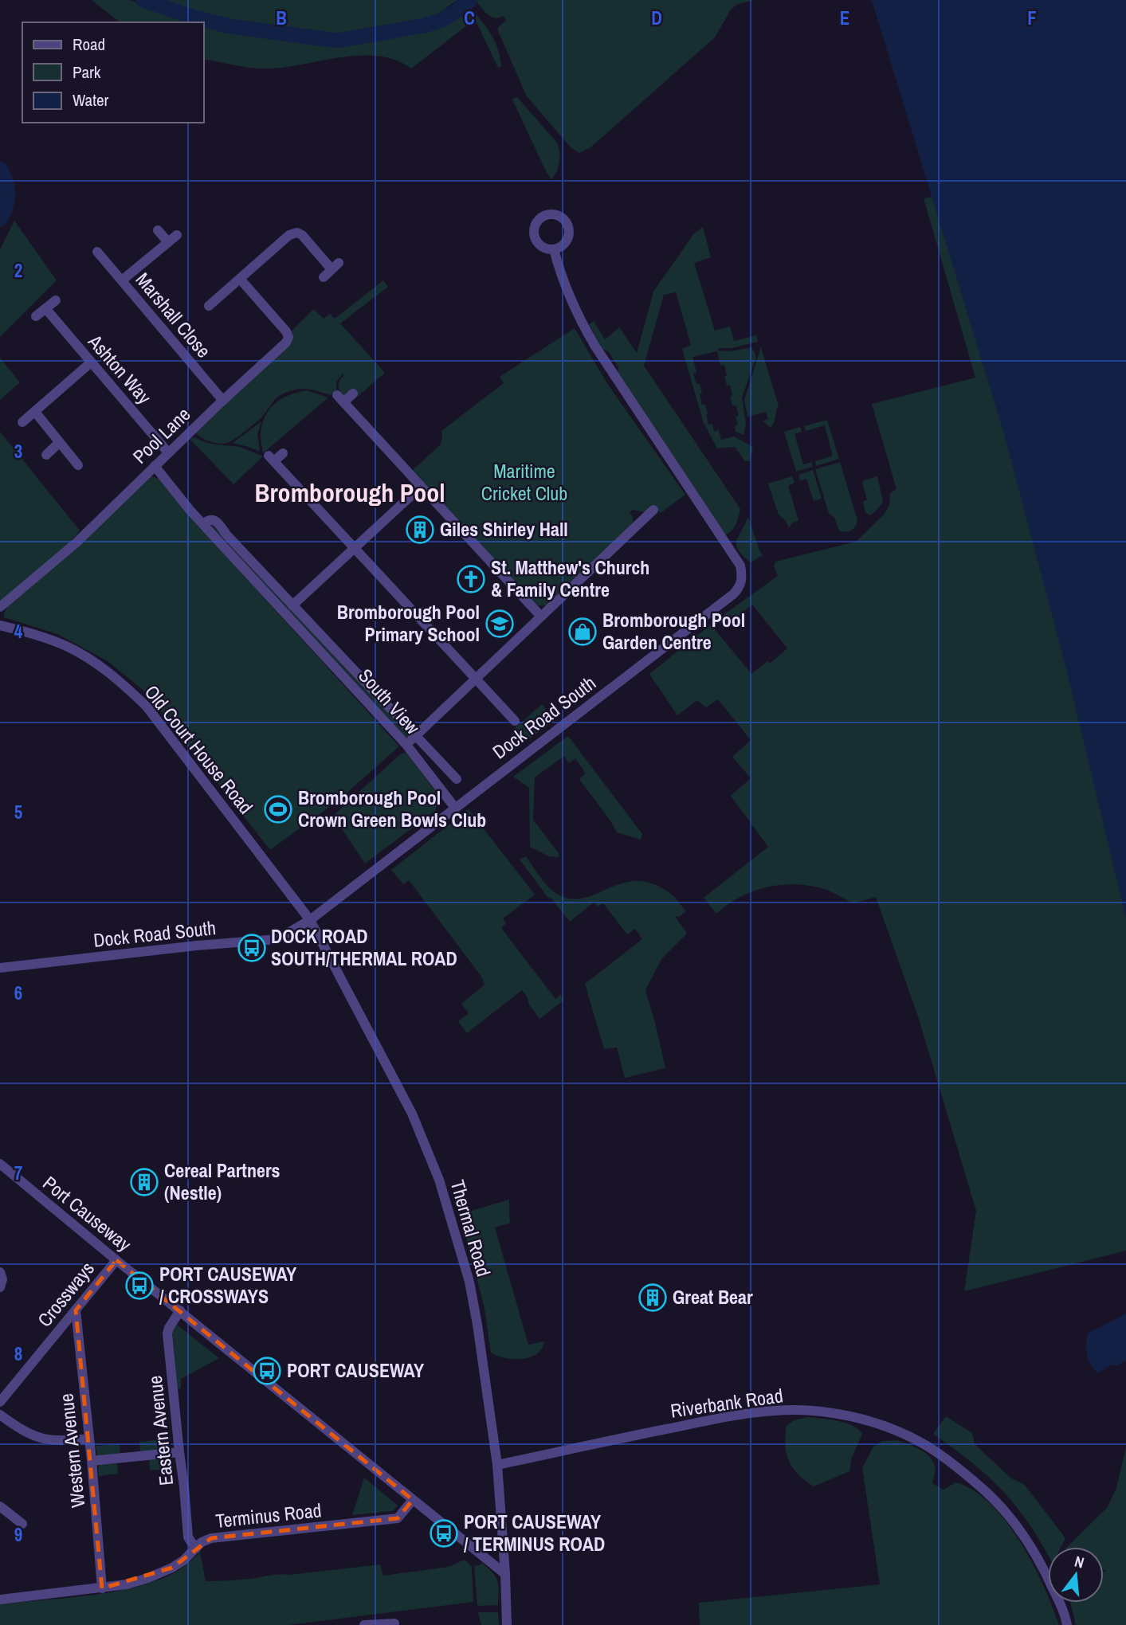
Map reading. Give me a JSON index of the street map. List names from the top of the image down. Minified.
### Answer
{"streets":{"street":["Marshall Close","Ashton Way","Pool Lane","South View","Dock Road South","Old Court House Road","Port Causeway","Thermal Road","Crossways","Riverbank Road","Eastern Avenue","Western Avenue","Terminus Road"]},"crossings":[["Marshall Close","Pool Lane"],["Ashton Way","Pool Lane"],["Pool Lane","South View"],["South View","Dock Road South"],["Dock Road South","Old Court House Road"],["Dock Road South","Thermal Road"],["Old Court House Road","Thermal Road"],["Port Causeway","Thermal Road"],["Port Causeway","Crossways"],["Port Causeway","Eastern Avenue"],["Port Causeway","Terminus Road"],["Thermal Road","Riverbank Road"],["Crossways","Western Avenue"],["Eastern Avenue","Terminus Road"],["Western Avenue","Terminus Road"]],"districts":["Bromborough Pool"],"parks":["Maritime Cricket Club"],"places":{"building":["Giles Shirley Hall","Cereal Partners (Nestle)","Great Bear"],"church":["St. Matthew's Church & Family Centre"],"school or university":["Bromborough Pool Primary School"],"shop":["Bromborough Pool Garden Centre"],"sports":["Bromborough Pool Crown Green Bowls Club"],"bus stop":["DOCK ROAD SOUTH/THERMAL ROAD","PORT CAUSEWAY / CROSSWAYS","PORT CAUSEWAY","PORT CAUSEWAY / TERMINUS ROAD"]},"legend":["Road","Park","Water"],"north":"top","grid":{"columns":["B","C","D","E","F"],"rows":["2","3","4","5","6","7","8","9"]}}
